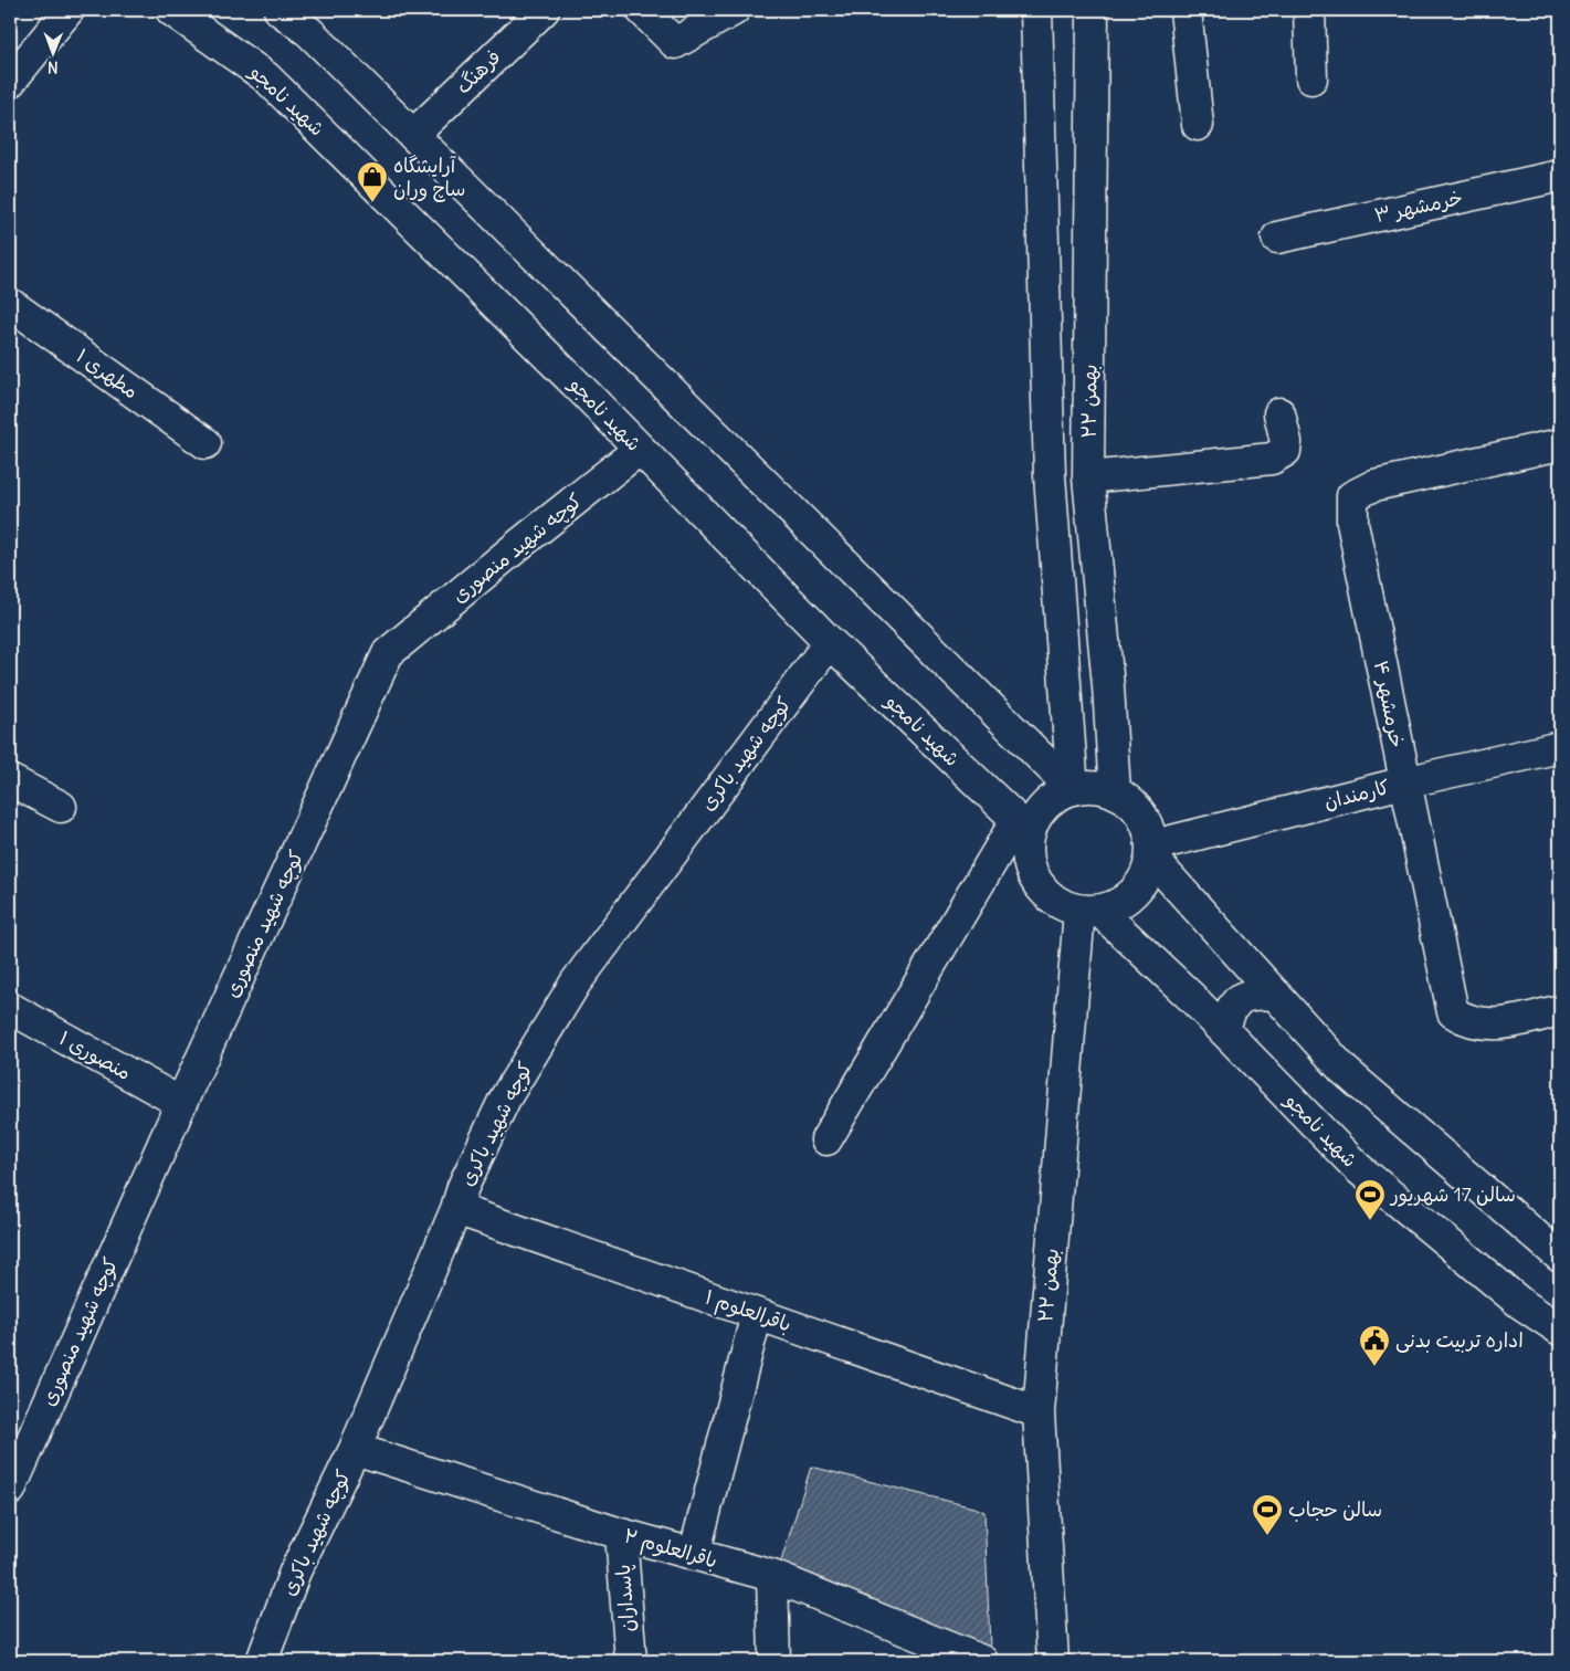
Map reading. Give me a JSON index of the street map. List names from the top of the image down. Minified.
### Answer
{"streets":{"street":["فرهنگ","شهید نامجو","خرمشهر ۳","مطهری ۱","۲۲ بهمن","کوچه شهید منصوری","خرمشهر ۴","کوچه شهید باکری","کارمندان","منصوری ۱","باقرالعلوم ۱","باقرالعلوم ۲","پاسداران"]},"crossings":[["شهید نامجو","۲۲ بهمن"],["شهید نامجو","کوچه شهید منصوری"],["شهید نامجو","کوچه شهید باکری"],["شهید نامجو","کارمندان"],["۲۲ بهمن","کارمندان"],["۲۲ بهمن","باقرالعلوم ۱"],["کوچه شهید منصوری","منصوری ۱"],["خرمشهر ۴","کارمندان"],["کوچه شهید باکری","باقرالعلوم ۱"],["کوچه شهید باکری","باقرالعلوم ۲"],["باقرالعلوم ۲","پاسداران"]],"places":{"shop":["آرایشگاه ساچ وران"],"sports":["سالن 17 شهریور","سالن حجاب"],"public building":["اداره تربیت بدنی"]},"north":"bottom"}
